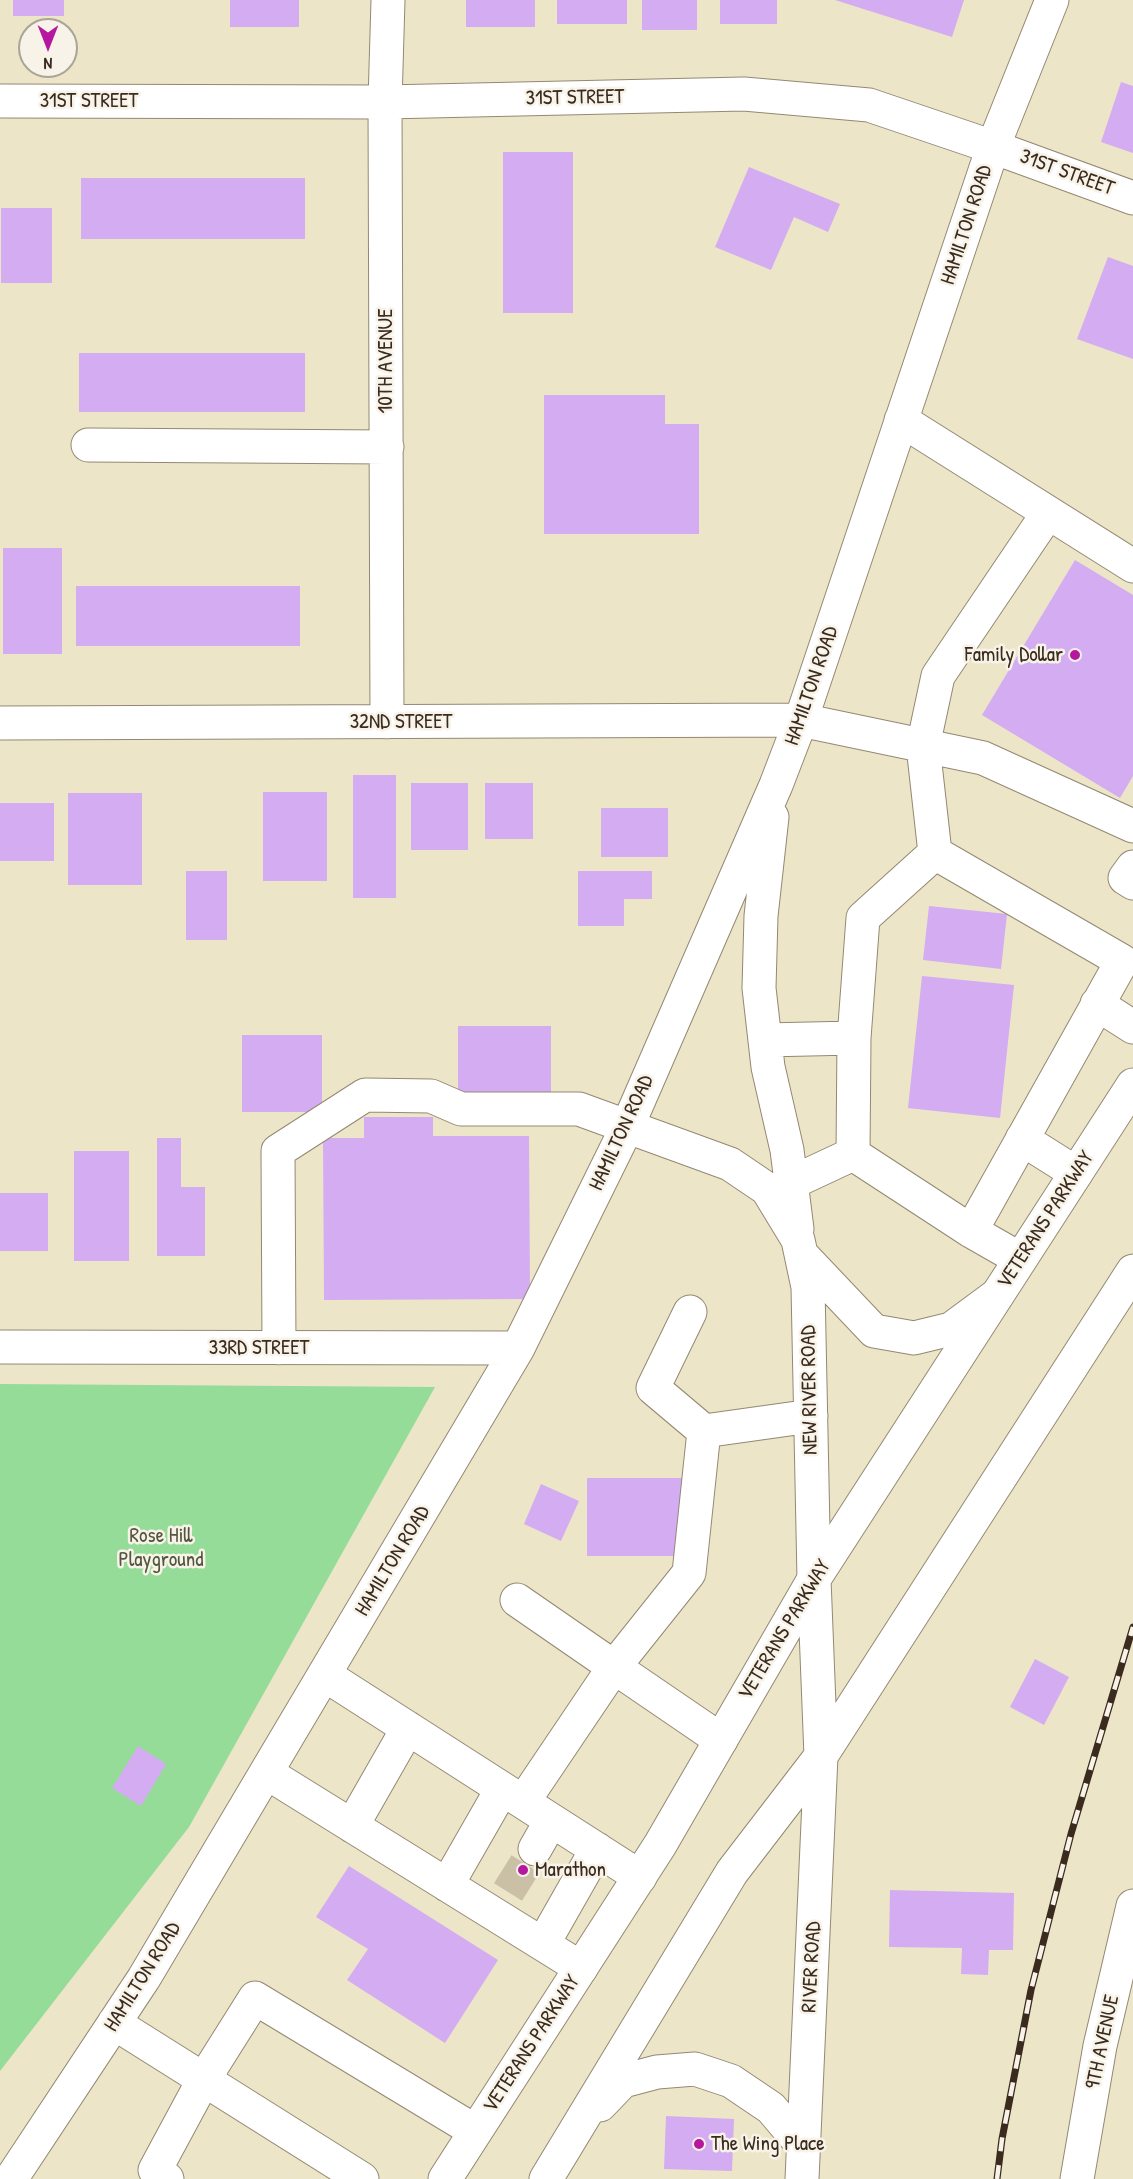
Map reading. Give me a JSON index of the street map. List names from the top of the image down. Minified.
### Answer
{"streets":{"street":["31ST STREET","HAMILTON ROAD","10TH AVENUE","32ND STREET","VETERANS PARKWAY","33RD STREET","NEW RIVER ROAD","RIVER ROAD","9TH AVENUE"]},"crossings":[["31ST STREET","HAMILTON ROAD"],["31ST STREET","10TH AVENUE"],["HAMILTON ROAD","32ND STREET"],["HAMILTON ROAD","33RD STREET"],["HAMILTON ROAD","NEW RIVER ROAD"],["10TH AVENUE","32ND STREET"],["VETERANS PARKWAY","NEW RIVER ROAD"],["33RD STREET","NEW RIVER ROAD"],["NEW RIVER ROAD","RIVER ROAD"]],"parks":["Rose Hill Playground"],"places":["Family Dollar","Marathon","The Wing Place"],"north":"bottom"}
